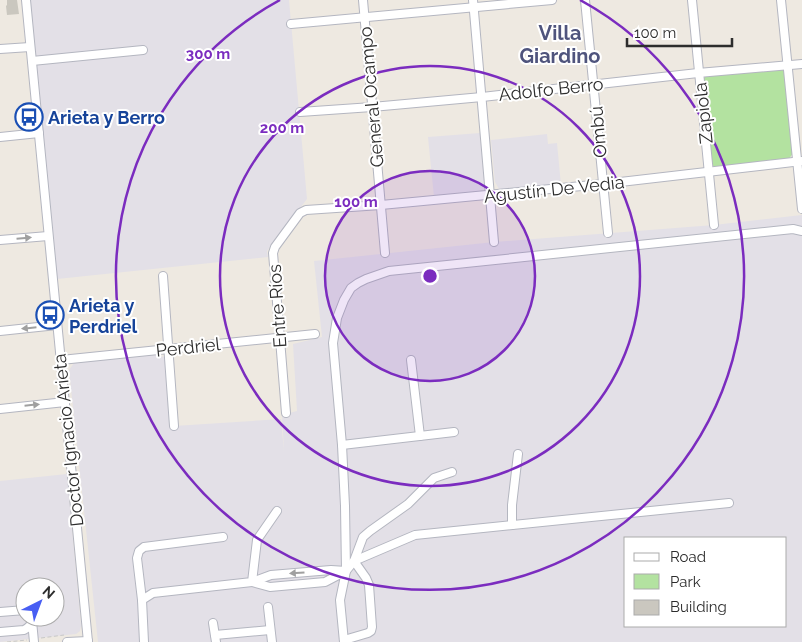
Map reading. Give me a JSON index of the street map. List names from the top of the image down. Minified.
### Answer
{"streets":{"street":["Adolfo Berro","General Ocampo","Zapiola","Ombú","Agustín De Vedia","Entre Ríos","Perdriel","Doctor Ignacio Arieta"]},"crossings":[["Adolfo Berro","General Ocampo"],["Adolfo Berro","Zapiola"],["Adolfo Berro","Ombú"],["General Ocampo","Agustín De Vedia"],["Zapiola","Agustín De Vedia"],["Ombú","Agustín De Vedia"],["Agustín De Vedia","Entre Ríos"],["Entre Ríos","Perdriel"],["Perdriel","Doctor Ignacio Arieta"]],"districts":["Villa Giardino"],"places":{"bus stop":["Arieta y Berro","Arieta y Perdriel"]},"legend":["Road","Park","Building"],"scale_bar":"100 m","north":"top right","rings":["300 m","200 m","100 m"]}
